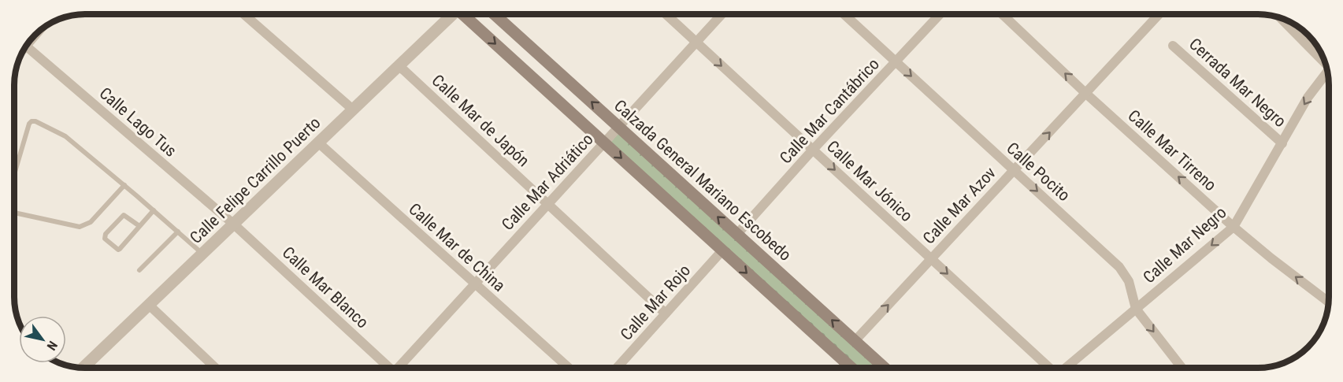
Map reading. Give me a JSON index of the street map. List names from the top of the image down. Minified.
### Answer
{"streets":{"main road":["Calzada General Mariano Escobedo"],"street":["Cerrada Mar Negro","Calle Mar Cantábrico","Calle Mar de Japón","Calle Lago Tus","Calle Mar Tirreno","Calle Pocito","Calle Felipe Carrillo Puerto","Calle Mar Jónico","Calle Mar Adriático","Calle Mar Azov","Calle Mar Negro","Calle Mar de China","Calle Mar Blanco","Calle Mar Rojo"]},"crossings":[["Cerrada Mar Negro","Calle Mar Negro"],["Calle Mar Cantábrico","Calle Pocito"],["Calle Mar Cantábrico","Calzada General Mariano Escobedo"],["Calle Mar Cantábrico","Calle Mar Jónico"],["Calle Mar de Japón","Calle Felipe Carrillo Puerto"],["Calle Mar de Japón","Calle Mar Adriático"],["Calle Mar de Japón","Calle Mar Rojo"],["Calle Lago Tus","Calle Felipe Carrillo Puerto"],["Calle Lago Tus","Calle Mar Blanco"],["Calle Mar Tirreno","Calle Mar Azov"],["Calle Mar Tirreno","Calle Mar Negro"],["Calle Pocito","Calle Mar Azov"],["Calle Pocito","Calle Mar Negro"],["Calle Felipe Carrillo Puerto","Calle Mar de China"],["Calle Felipe Carrillo Puerto","Calle Mar Blanco"],["Calzada General Mariano Escobedo","Calle Mar Adriático"],["Calzada General Mariano Escobedo","Calle Mar Azov"],["Calle Mar Jónico","Calle Mar Adriático"],["Calle Mar Jónico","Calle Mar Azov"],["Calle Mar Adriático","Calle Mar de China"]],"one_way":["Calle Mar Tirreno","Calle Pocito","Calle Mar Jónico","Calle Mar Azov","Calle Mar Negro"],"north":"bottom right"}
